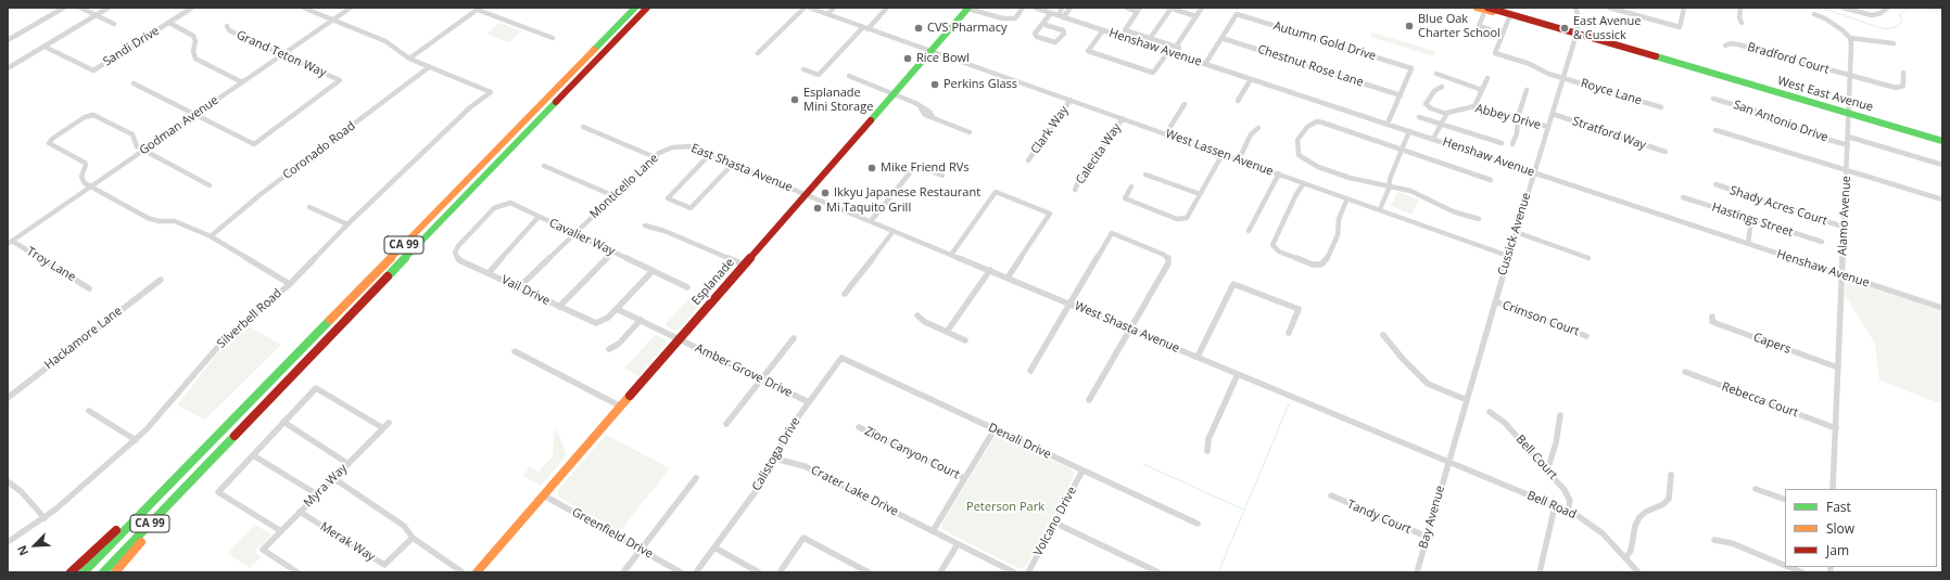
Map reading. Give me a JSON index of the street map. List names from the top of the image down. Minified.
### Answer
{"streets":{"main road":["West East Avenue","CA 99","Esplanade"],"street":["Autumn Gold Drive","Sandi Drive","Henshaw Avenue","Grand Teton Way","Bradford Court","Chestnut Rose Lane","Royce Lane","Abbey Drive","San Antonio Drive","Godman Avenue","Clark Way","Stratford Way","Coronado Road","West Lassen Avenue","Calecita Way","East Shasta Avenue","Monticello Lane","Shady Acres Court","Alamo Avenue","Hastings Street","Cussick Avenue","Cavalier Way","Troy Lane","Vail Drive","Silverbell Road","Crimson Court","West Shasta Avenue","Hackamore Lane","Capers","Amber Grove Drive","Rebecca Court","Denali Drive","Zion Canyon Court","Calistoga Drive","Bell Court","Myra Way","Crater Lake Drive","Bell Road","Tandy Court","Bay Avenue","Volcano Drive","Greenfield Drive","Merak Way"]},"crossings":[["Autumn Gold Drive","Henshaw Avenue"],["Autumn Gold Drive","Chestnut Rose Lane"],["Henshaw Avenue","Alamo Avenue"],["Henshaw Avenue","Cussick Avenue"],["Grand Teton Way","Godman Avenue"],["Bradford Court","Alamo Avenue"],["Royce Lane","Cussick Avenue"],["West East Avenue","Alamo Avenue"],["West East Avenue","Cussick Avenue"],["Abbey Drive","Cussick Avenue"],["San Antonio Drive","Alamo Avenue"],["Godman Avenue","Troy Lane"],["Clark Way","West Lassen Avenue"],["Stratford Way","Cussick Avenue"],["Coronado Road","Silverbell Road"],["West Lassen Avenue","Calecita Way"],["West Lassen Avenue","Cussick Avenue"],["West Lassen Avenue","Esplanade"],["East Shasta Avenue","Monticello Lane"],["East Shasta Avenue","Esplanade"],["East Shasta Avenue","West Shasta Avenue"],["Monticello Lane","Cavalier Way"],["Monticello Lane","Vail Drive"],["Shady Acres Court","Alamo Avenue"],["Alamo Avenue","Capers"],["Alamo Avenue","Rebecca Court"],["Cussick Avenue","Crimson Court"],["Cussick Avenue","West Shasta Avenue"],["Cussick Avenue","Bell Road"],["Cussick Avenue","Bay Avenue"],["Cavalier Way","Vail Drive"],["Esplanade","West Shasta Avenue"],["Esplanade","Amber Grove Drive"],["Esplanade","Greenfield Drive"],["Vail Drive","Amber Grove Drive"],["West Shasta Avenue","Bell Road"],["West Shasta Avenue","Bay Avenue"],["Amber Grove Drive","Calistoga Drive"],["Denali Drive","Calistoga Drive"],["Denali Drive","Volcano Drive"],["Calistoga Drive","Crater Lake Drive"],["Bell Court","Bell Road"],["Myra Way","Merak Way"],["Bell Road","Bay Avenue"],["Tandy Court","Bay Avenue"]],"parks":["Peterson Park"],"places":["Blue Oak Charter School","CVS Pharmacy","East Avenue & Cussick","Rice Bowl","Perkins Glass","Esplanade Mini Storage","Mike Friend RVs","Ikkyu Japanese Restaurant","Mi Taquito Grill"],"legend":["Fast","Slow","Jam"],"north":"bottom left"}
